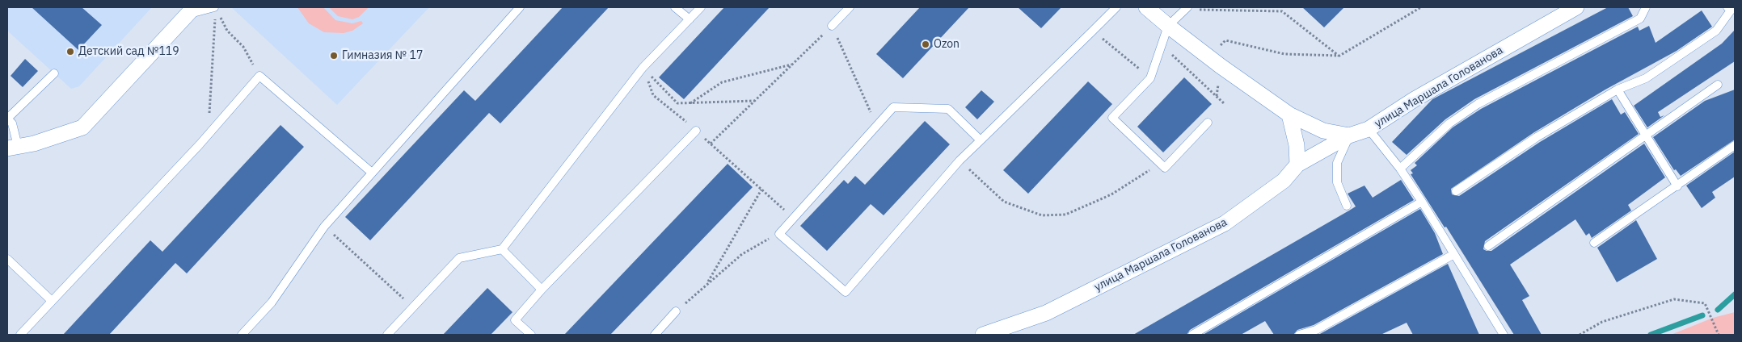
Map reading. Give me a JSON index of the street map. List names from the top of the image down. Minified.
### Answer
{"streets":{"street":["улица Маршала Голованова"]},"places":["Ozon","Детский сад №119","Гимназия № 17"]}
